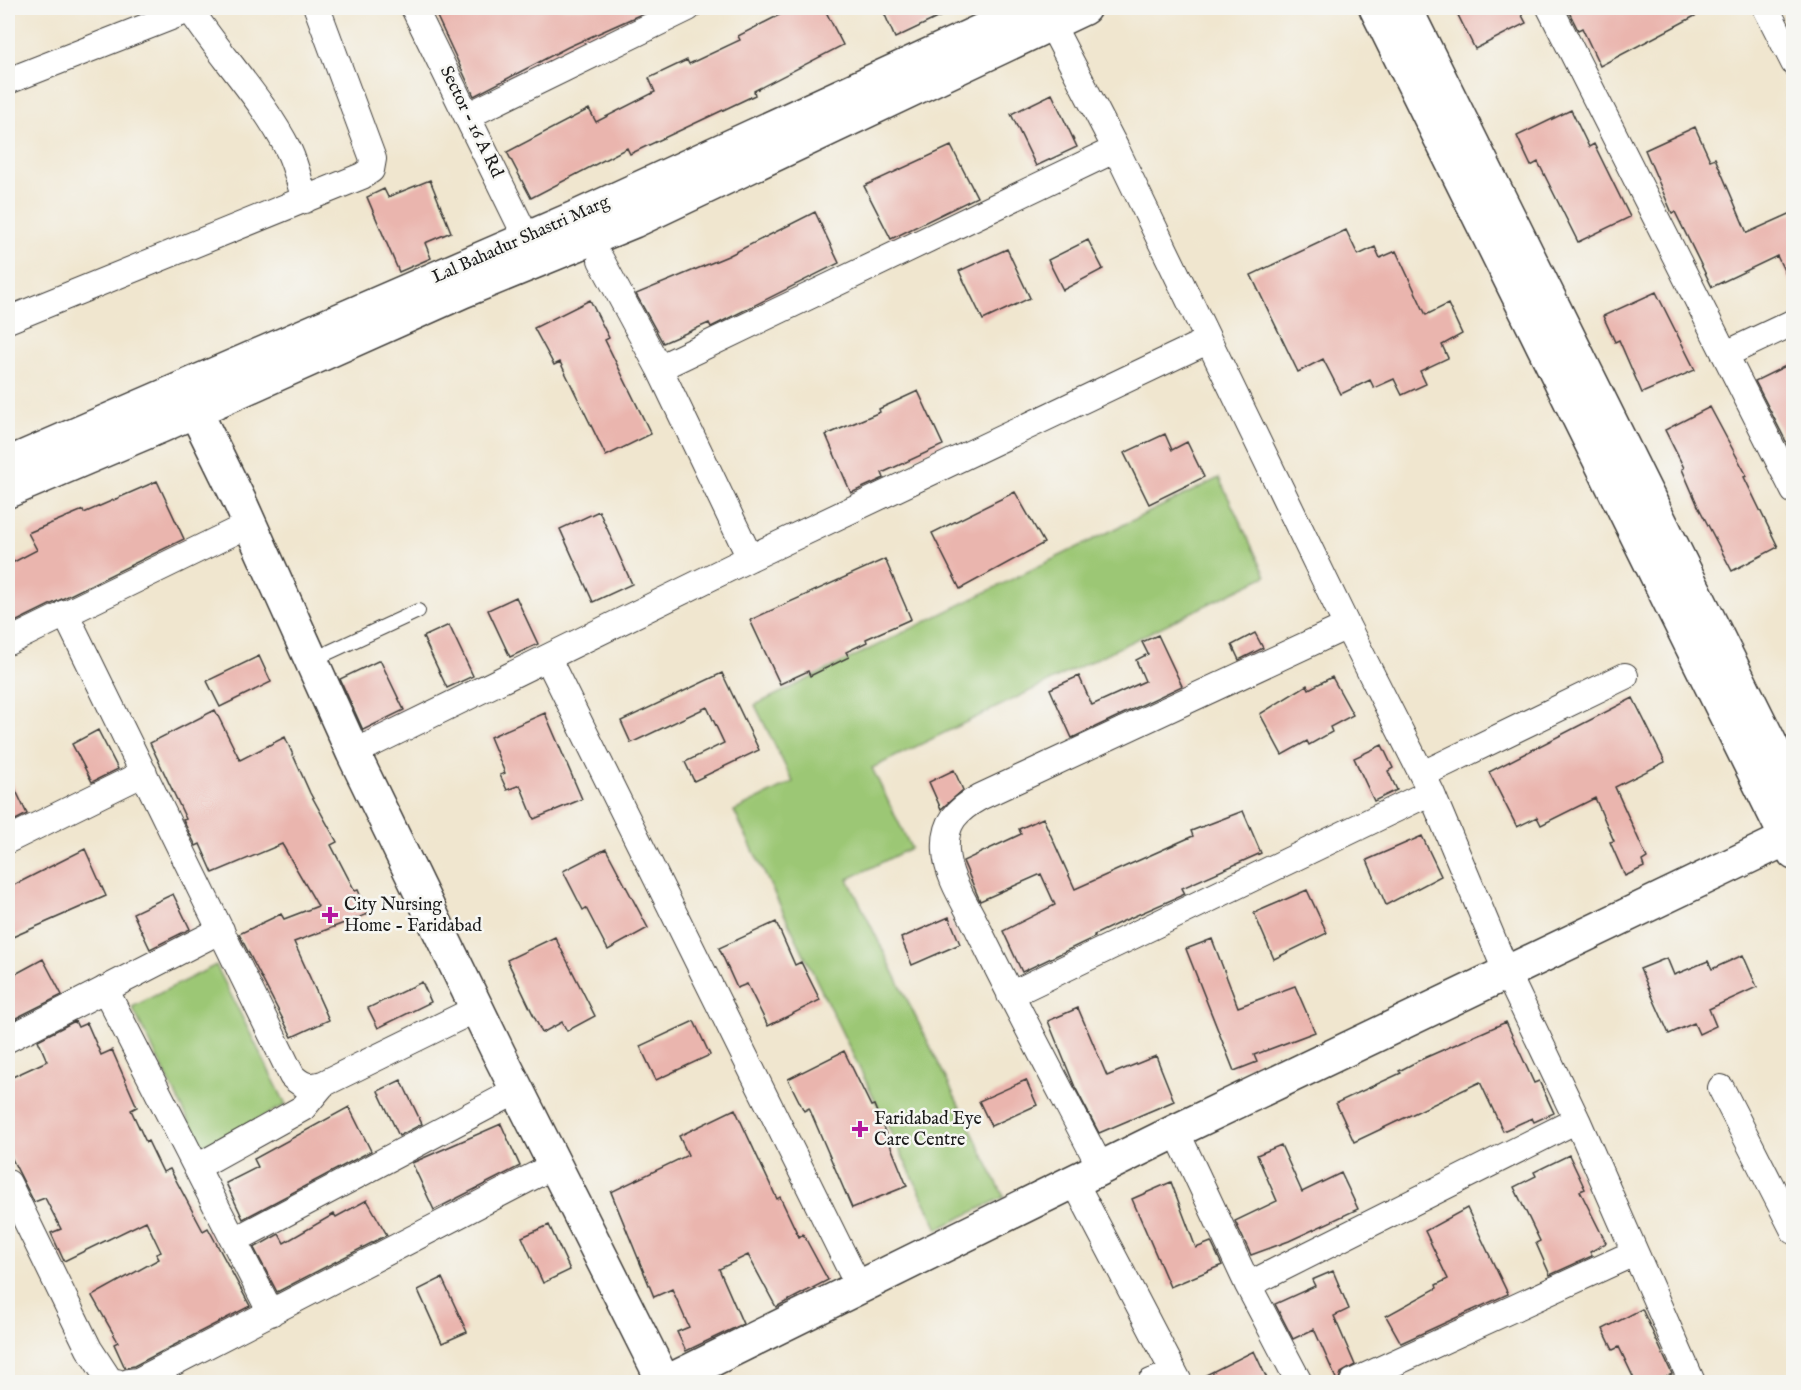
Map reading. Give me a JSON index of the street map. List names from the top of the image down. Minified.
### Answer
{"streets":{"street":["Sector - 16 A Rd","Lal Bahadur Shastri Marg"]},"crossings":[["Sector - 16 A Rd","Lal Bahadur Shastri Marg"]],"places":{"health":["City Nursing Home - Faridabad","Faridabad Eye Care Centre"]}}
